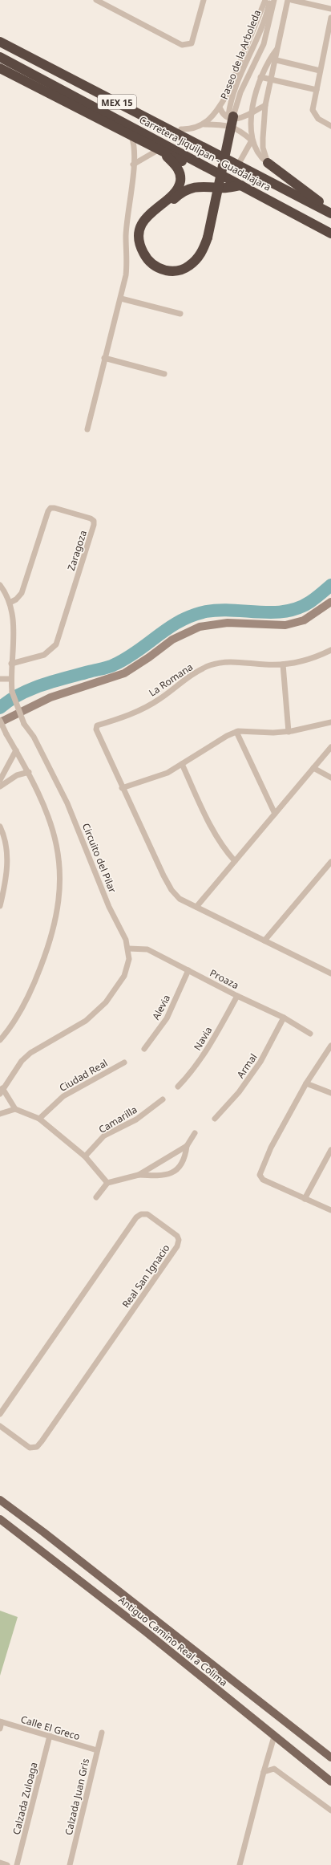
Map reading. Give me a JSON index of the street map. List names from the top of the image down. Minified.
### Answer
{"streets":{"highway":["MEX 15","Carretera Jiquilpan - Guadalajara"],"main road":["Antiguo Camino Real a Colima"],"street":["Paseo de la Arboleda","Zaragoza","La Romana","Circuito del Pilar","Proaza","Alevia","Navia","Armal","Ciudad Real","Camarilla","Real San Ignacio","Calle El Greco","Calzada Juan Gris","Calzada Zuloaga"]},"crossings":[["Zaragoza","Circuito del Pilar"],["Circuito del Pilar","Proaza"],["Proaza","Alevia"],["Proaza","Navia"],["Proaza","Armal"],["Calle El Greco","Calzada Juan Gris"],["Calle El Greco","Calzada Zuloaga"]]}
